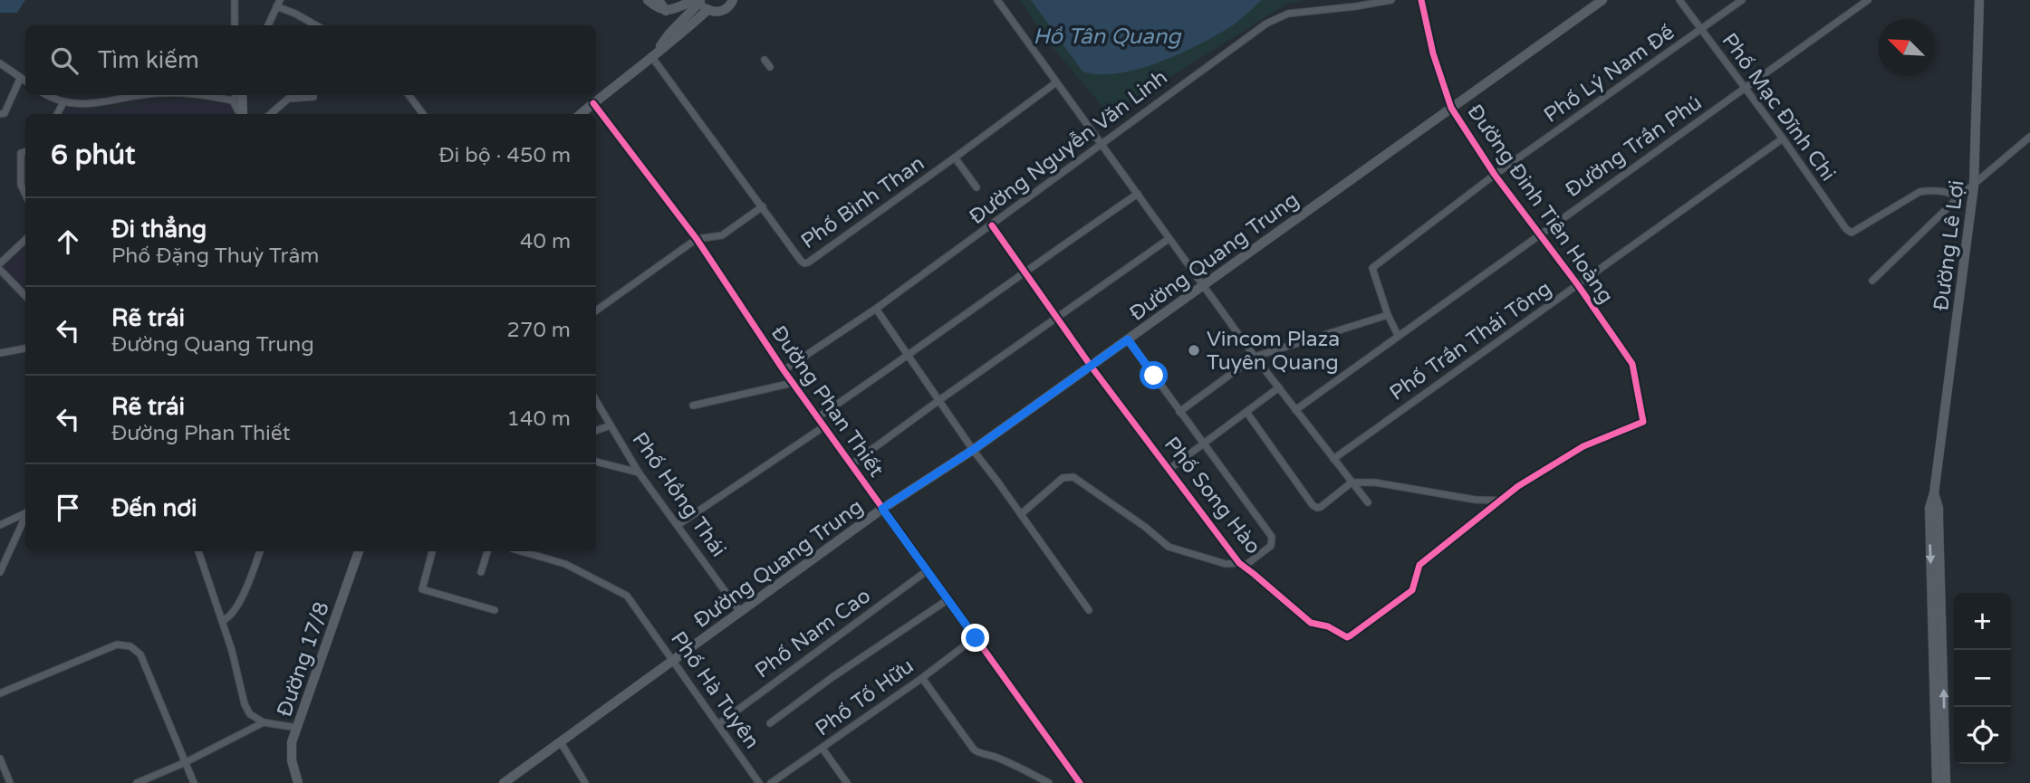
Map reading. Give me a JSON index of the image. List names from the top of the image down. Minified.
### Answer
{"streets":{"main road":["Đường Lê Lợi","Đường Quang Trung","Đường 17/8"],"street":["Phố Lý Nam Đế","Phố Mạc Đĩnh Chi","Đường Trần Phú","Đường Nguyễn Văn Linh","Phố Bình Than","Đường Đinh Tiên Hoàng","Phố Trần Thái Tông","Đường Phan Thiết","Phố Hồng Thái","Phố Song Hào","Phố Nam Cao","Phố Hà Tuyên","Phố Tố Hữu"]},"crossings":[["Phố Lý Nam Đế","Phố Mạc Đĩnh Chi"],["Phố Lý Nam Đế","Đường Đinh Tiên Hoàng"],["Phố Mạc Đĩnh Chi","Đường Trần Phú"],["Phố Mạc Đĩnh Chi","Phố Trần Thái Tông"],["Đường Trần Phú","Đường Đinh Tiên Hoàng"],["Đường Nguyễn Văn Linh","Đường Phan Thiết"],["Đường Nguyễn Văn Linh","Phố Song Hào"],["Đường Đinh Tiên Hoàng","Đường Quang Trung"],["Đường Đinh Tiên Hoàng","Phố Trần Thái Tông"],["Đường Đinh Tiên Hoàng","Phố Song Hào"],["Đường Quang Trung","Đường Phan Thiết"],["Đường Quang Trung","Phố Hồng Thái"],["Đường Quang Trung","Phố Song Hào"],["Đường Quang Trung","Phố Hà Tuyên"],["Đường Phan Thiết","Phố Nam Cao"],["Đường Phan Thiết","Phố Tố Hữu"],["Phố Nam Cao","Phố Hà Tuyên"]],"water":["Hồ Tân Quang"],"places":["Vincom Plaza Tuyên Quang"],"north":"top left","page":{"search":"Tìm kiếm","heading":["6 phút","Đi bộ · 450 m"],"list":[["Đi thẳng","Phố Đặng Thuỳ Trâm","40 m"],["Rẽ trái","Đường Quang Trung","270 m"],["Rẽ trái","Đường Phan Thiết","140 m"],"Đến nơi"],"map_buttons":["+","−"]}}
